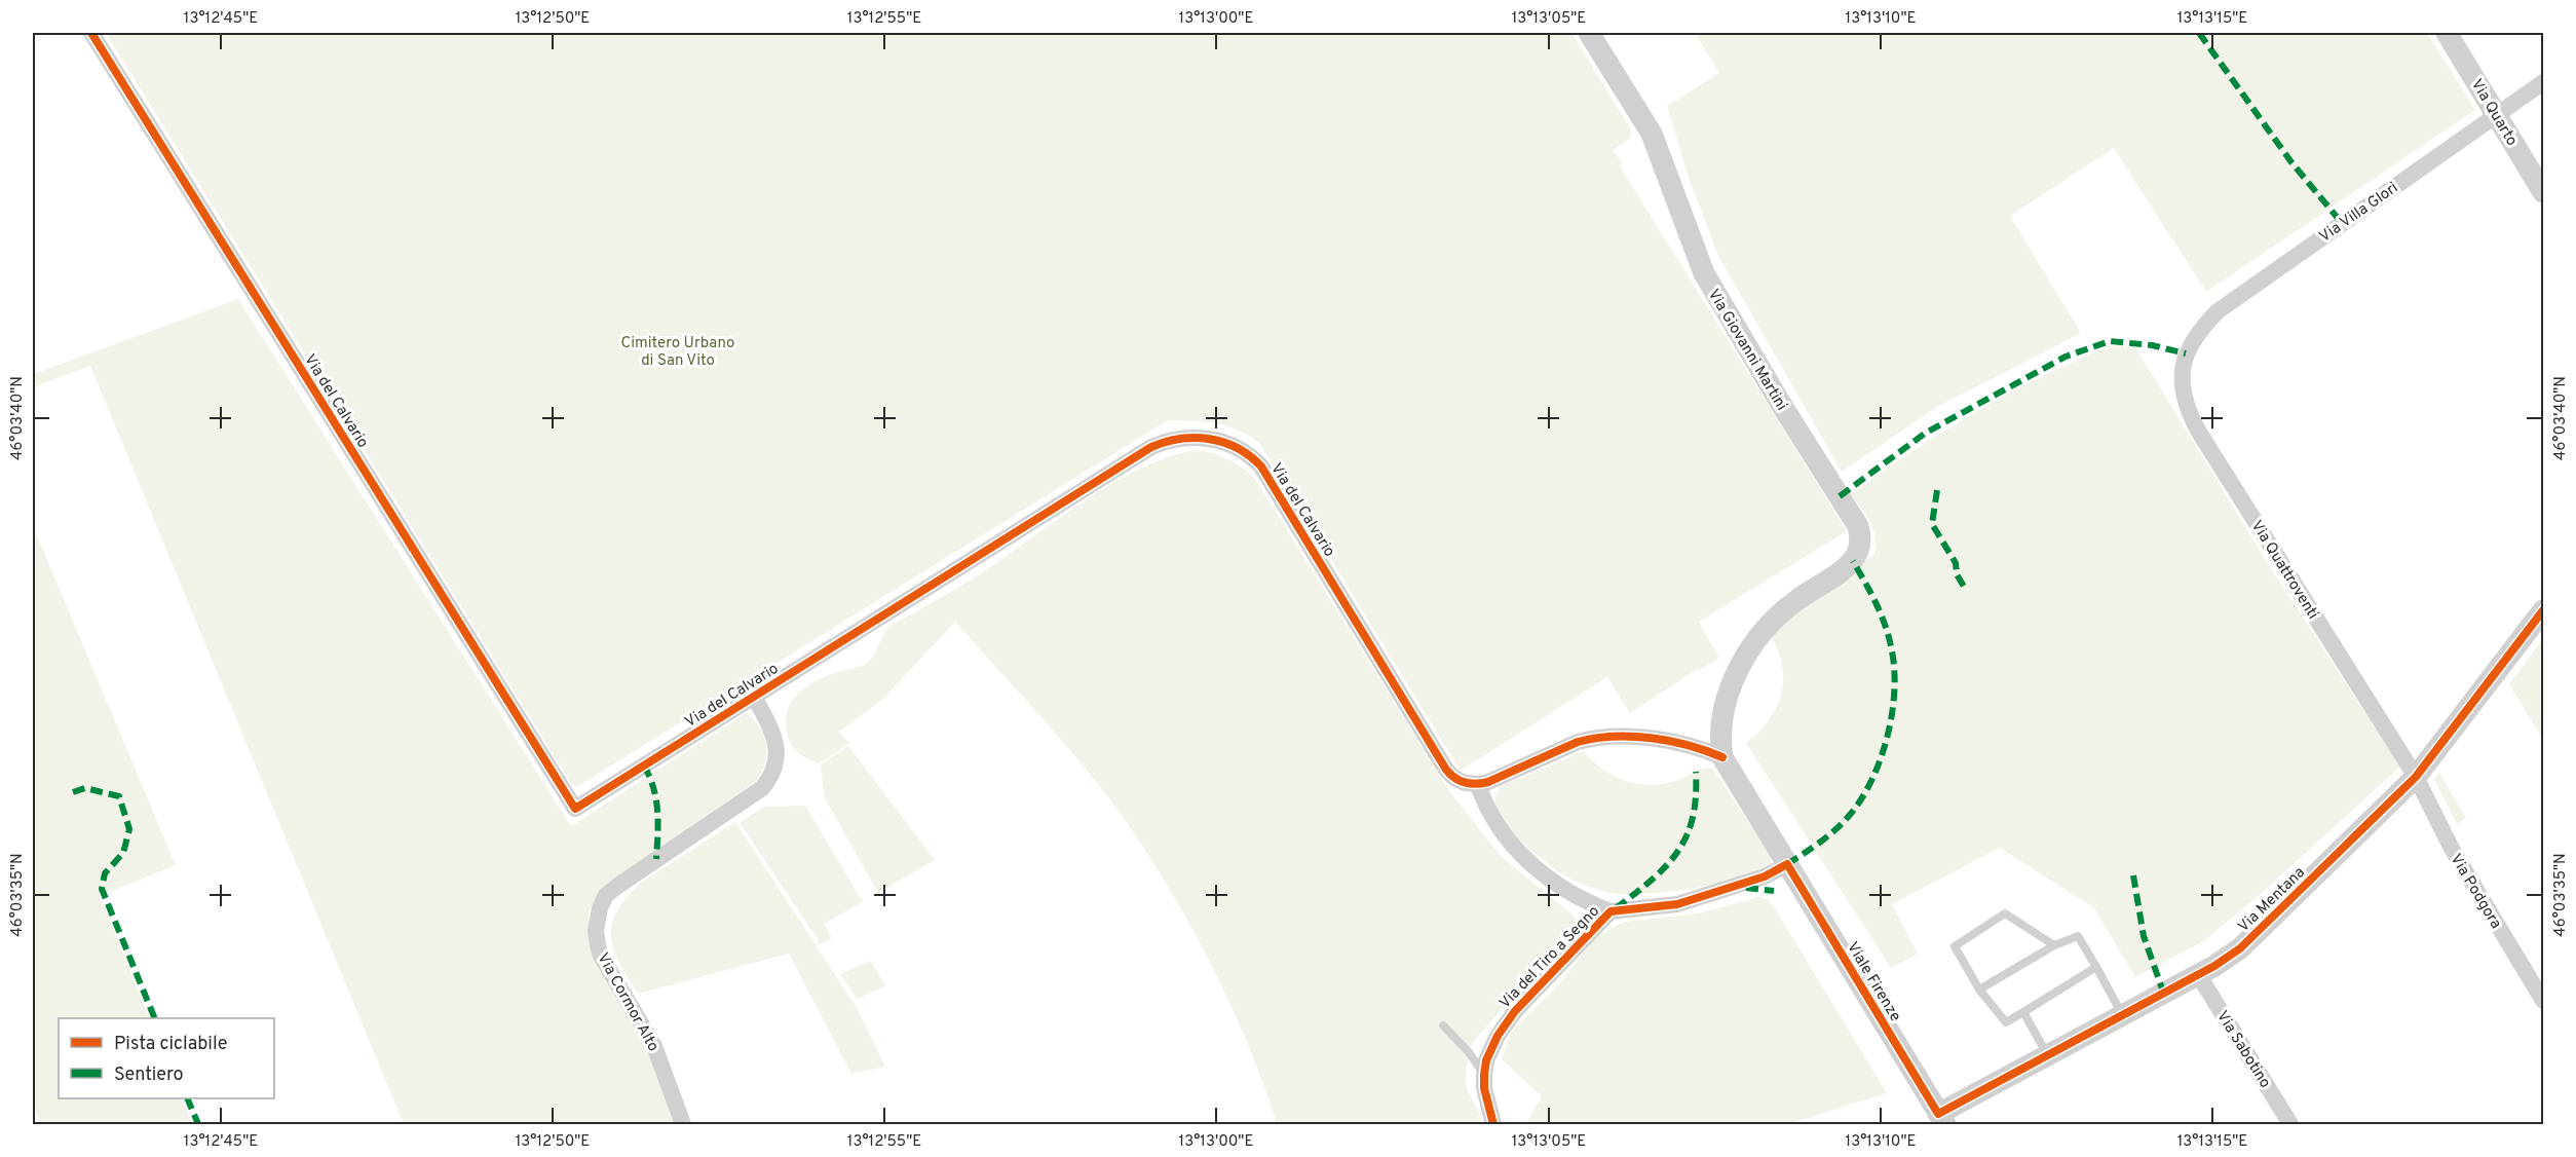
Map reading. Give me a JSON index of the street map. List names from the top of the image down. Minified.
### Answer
{"streets":{"street":["Via Quarto","Via Villa Glori","Via Giovanni Martini","Via del Calvario","Via Quattroventi","Via Podgora","Via Mentana","Via del Tiro a Segno","Viale Firenze","Via Cormor Alto","Via Sabotino"]},"crossings":[["Via Quarto","Via Villa Glori"],["Via Villa Glori","Via Quattroventi"],["Via Giovanni Martini","Viale Firenze"],["Via del Calvario","Via Cormor Alto"],["Via Quattroventi","Via Podgora"],["Via Quattroventi","Via Mentana"],["Via Podgora","Via Mentana"],["Via Mentana","Viale Firenze"],["Via Mentana","Via Sabotino"],["Via del Tiro a Segno","Viale Firenze"]],"parks":["Cimitero Urbano di San Vito"],"legend":["Pista ciclabile","Sentiero"],"coordinates":["13°12'45\"E","13°12'50\"E","13°12'55\"E","13°13'00\"E","13°13'05\"E","13°13'10\"E","13°13'15\"E","46°03'40\"N","46°03'35\"N"]}
